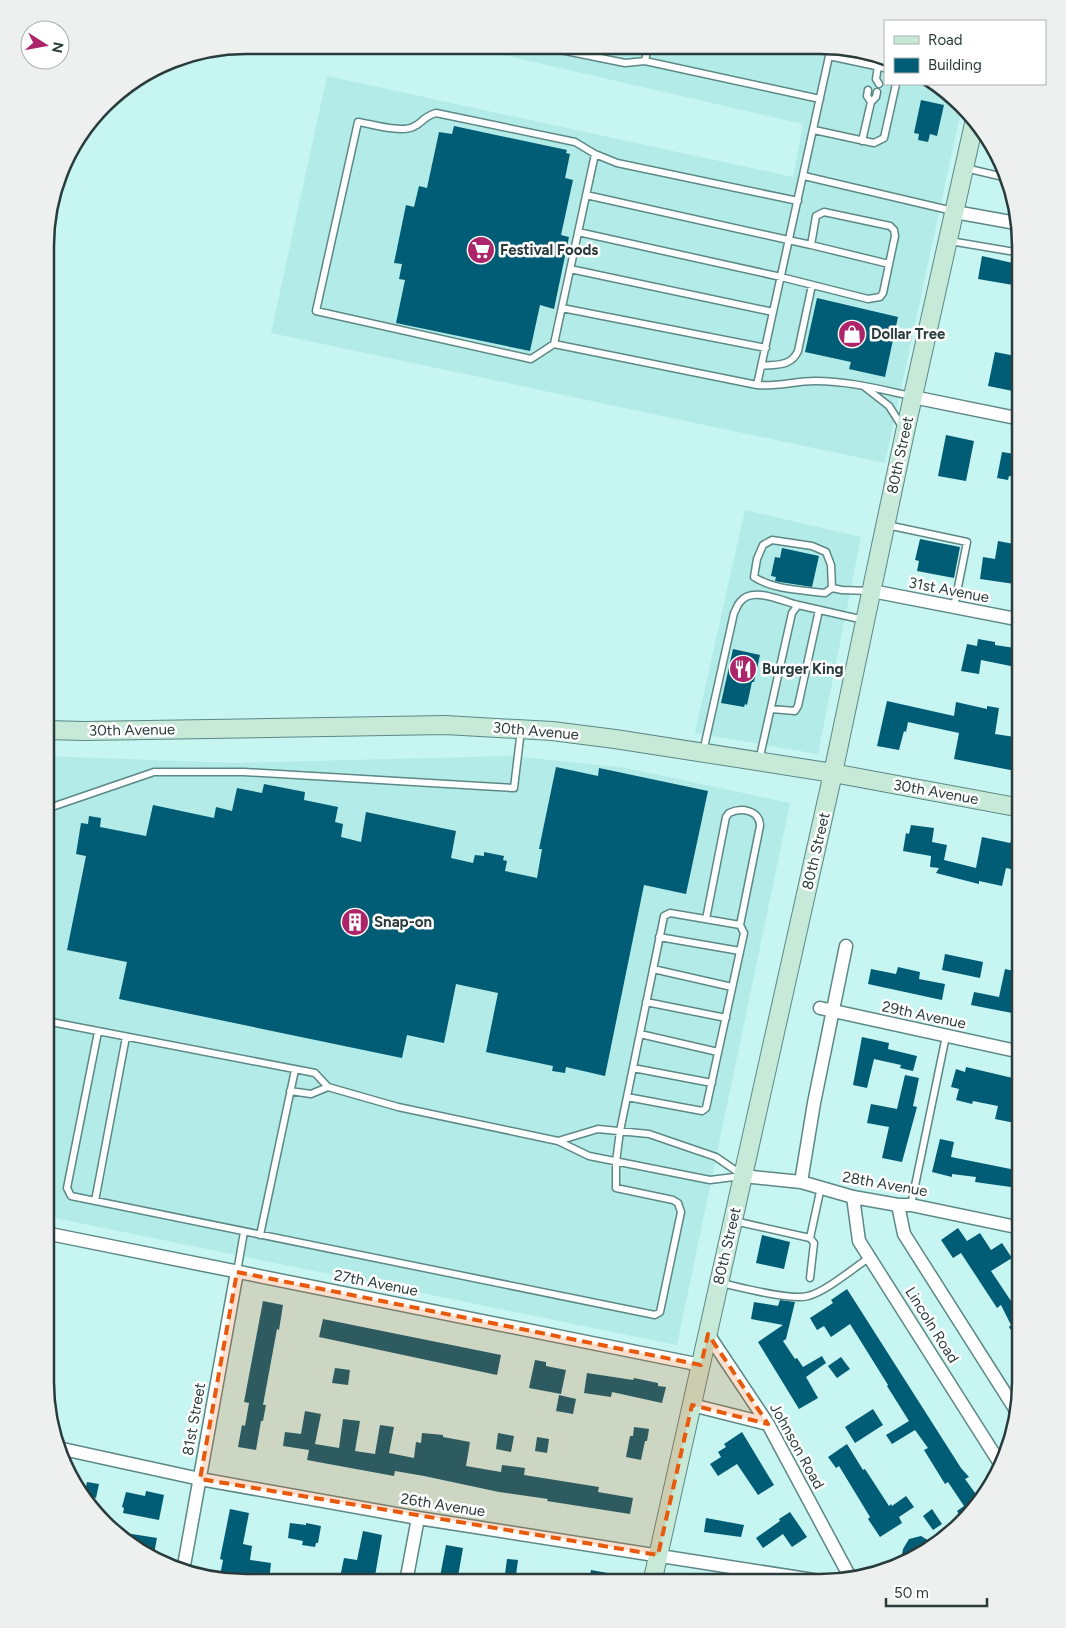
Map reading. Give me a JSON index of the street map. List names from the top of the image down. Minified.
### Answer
{"streets":{"street":["80th Street","31st Avenue","30th Avenue","29th Avenue","28th Avenue","27th Avenue","Lincoln Road","81st Street","Johnson Road","26th Avenue"]},"crossings":[["80th Street","31st Avenue"],["80th Street","30th Avenue"],["80th Street","28th Avenue"],["80th Street","27th Avenue"],["80th Street","Johnson Road"],["80th Street","26th Avenue"],["28th Avenue","Lincoln Road"],["27th Avenue","81st Street"],["81st Street","26th Avenue"]],"places":{"supermarket":["Festival Foods"],"shop":["Dollar Tree"],"restaurant":["Burger King"],"building":["Snap-on"]},"legend":["Road","Building"],"scale_bar":"50 m","north":"right"}
